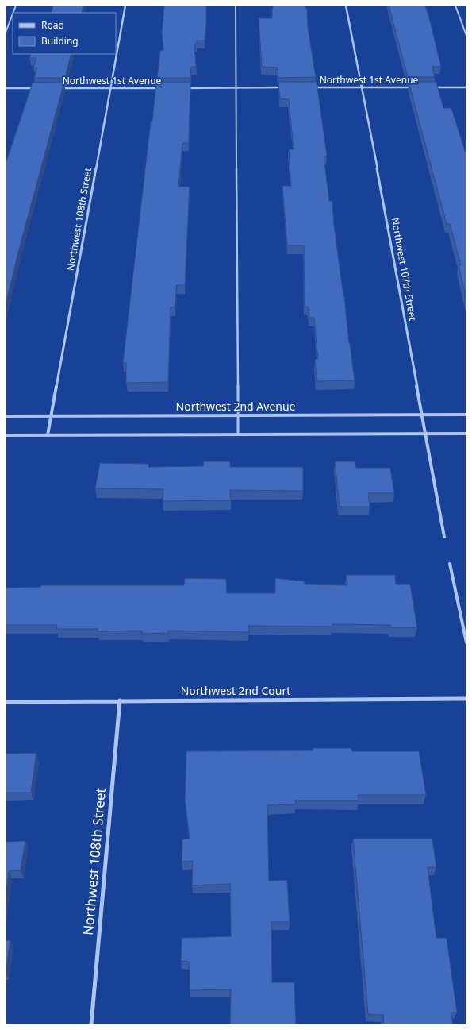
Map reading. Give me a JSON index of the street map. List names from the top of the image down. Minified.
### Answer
{"streets":{"street":["Northwest 1st Avenue","Northwest 108th Street","Northwest 107th Street","Northwest 2nd Avenue","Northwest 2nd Court"]},"crossings":[["Northwest 1st Avenue","Northwest 108th Street"],["Northwest 1st Avenue","Northwest 107th Street"],["Northwest 108th Street","Northwest 2nd Avenue"],["Northwest 108th Street","Northwest 2nd Court"],["Northwest 107th Street","Northwest 2nd Avenue"]],"legend":["Road","Building"]}
